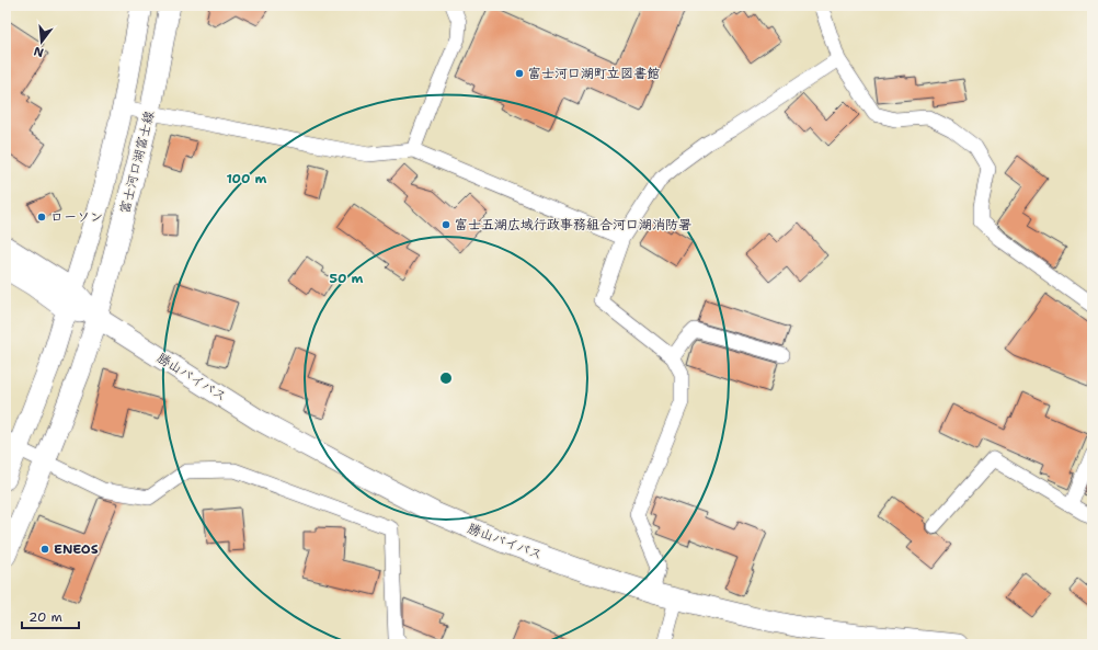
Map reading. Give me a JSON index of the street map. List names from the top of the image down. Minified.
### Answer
{"streets":{"main road":["富士河口湖富士線","勝山バイパス"]},"crossings":[["富士河口湖富士線","勝山バイパス"]],"places":["富士河口湖町立図書館","ローソン","富士五湖広域行政事務組合河口湖消防署","ENEOS"],"scale_bar":"20 m","north":"bottom","rings":["100 m","50 m"]}
